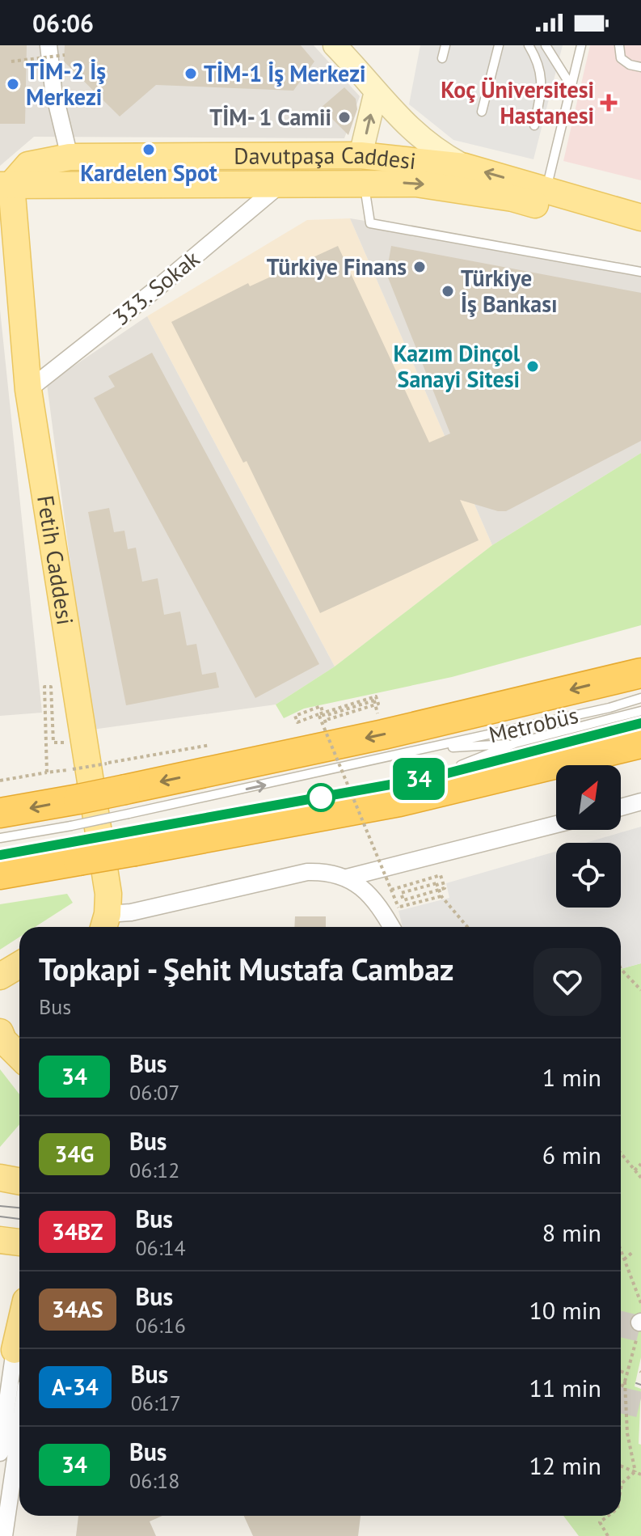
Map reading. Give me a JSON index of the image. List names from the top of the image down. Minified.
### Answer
{"streets":{"main road":["Davutpaşa Caddesi","Fetih Caddesi"],"street":["333. Sokak"],"lane":["Metrobüs"]},"crossings":[["Davutpaşa Caddesi","333. Sokak"],["Davutpaşa Caddesi","Fetih Caddesi"],["333. Sokak","Fetih Caddesi"]],"places":{"other":["TİM-1 İş Merkezi","TİM-2 İş Merkezi","TİM- 1 Camii","Kardelen Spot","Türkiye Finans","Türkiye İş Bankası","Kazım Dinçol Sanayi Sitesi"],"health":["Koç Üniversitesi Hastanesi"]},"lines":["bus line 34"],"north":"top right","page":{"status":"06:06","on_map":"34","heading":["Topkapi - Şehit Mustafa Cambaz","Bus"],"list":[{"mark":"34","name":"Bus","note":"06:07","value":"1 min"},{"mark":"34G","name":"Bus","note":"06:12","value":"6 min"},{"mark":"34BZ","name":"Bus","note":"06:14","value":"8 min"},{"mark":"34AS","name":"Bus","note":"06:16","value":"10 min"},{"mark":"A-34","name":"Bus","note":"06:17","value":"11 min"},{"mark":"34","name":"Bus","note":"06:18","value":"12 min"}]}}
